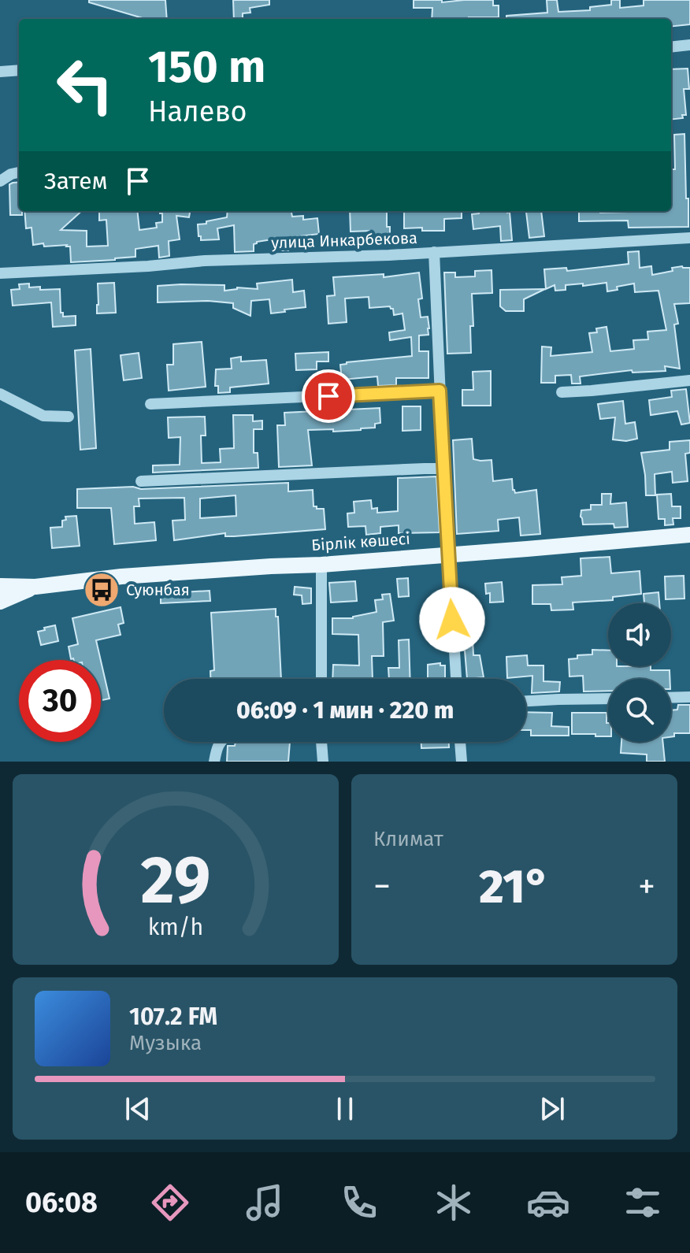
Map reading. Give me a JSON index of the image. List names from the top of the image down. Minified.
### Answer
{"streets":{"main road":["Бірлік көшесі"],"street":["улица Инкарбекова"]},"places":{"bus stop":["Суюнбая"]},"page":{"turn":["150 m","Налево"],"then":"Затем","limit":"30","trip":"06:09 · 1 мин · 220 m","tile":"Климат","heat":["−","21°","+"],"song":["107.2 FM","Музыка"],"tabs":"06:08","gauge":["29","km/h"]}}
